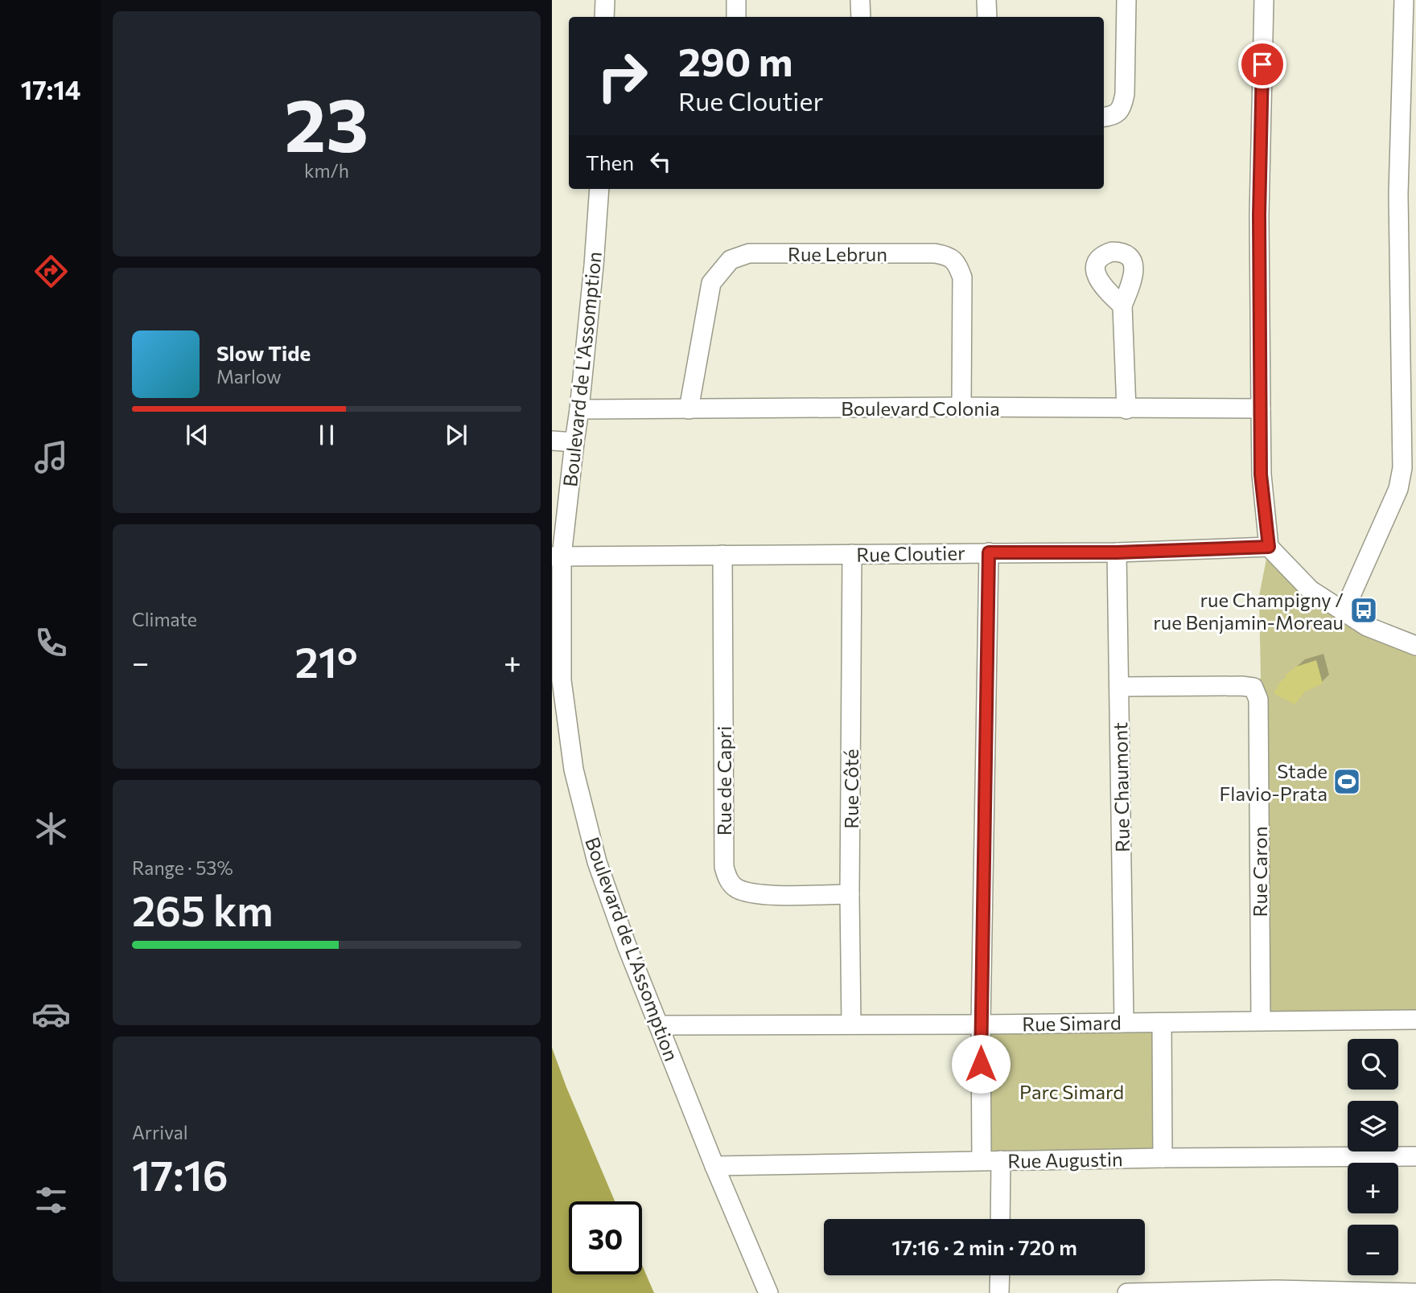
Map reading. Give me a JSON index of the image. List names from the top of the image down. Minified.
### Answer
{"streets":{"street":["Rue Lebrun","Boulevard de L'Assomption","Boulevard Colonia","Rue Cloutier","Rue de Capri","Rue Chaumont","Rue Côté","Rue Caron","Rue Simard","Rue Augustin"]},"crossings":[["Rue Lebrun","Boulevard Colonia"],["Boulevard de L'Assomption","Boulevard Colonia"],["Boulevard de L'Assomption","Rue Cloutier"],["Boulevard de L'Assomption","Rue Simard"],["Boulevard de L'Assomption","Rue Augustin"],["Rue Cloutier","Rue de Capri"],["Rue Cloutier","Rue Chaumont"],["Rue Cloutier","Rue Côté"],["Rue de Capri","Rue Côté"],["Rue Chaumont","Rue Caron"],["Rue Chaumont","Rue Simard"],["Rue Côté","Rue Simard"],["Rue Caron","Rue Simard"]],"parks":["Parc Simard"],"places":{"bus stop":["rue Champigny / rue Benjamin-Moreau"],"sports":["Stade Flavio-Prata"]},"page":{"tabs":"17:14","tile":[["23","km/h"],"Climate",["Range · 53%","265 km"],["Arrival","17:16"]],"turn":["290 m","Rue Cloutier"],"then":"Then","song":["Slow Tide","Marlow"],"heat":["−","21°","+"],"map_buttons":["+","−"],"limit":"30","trip":"17:16 · 2 min · 720 m"}}
